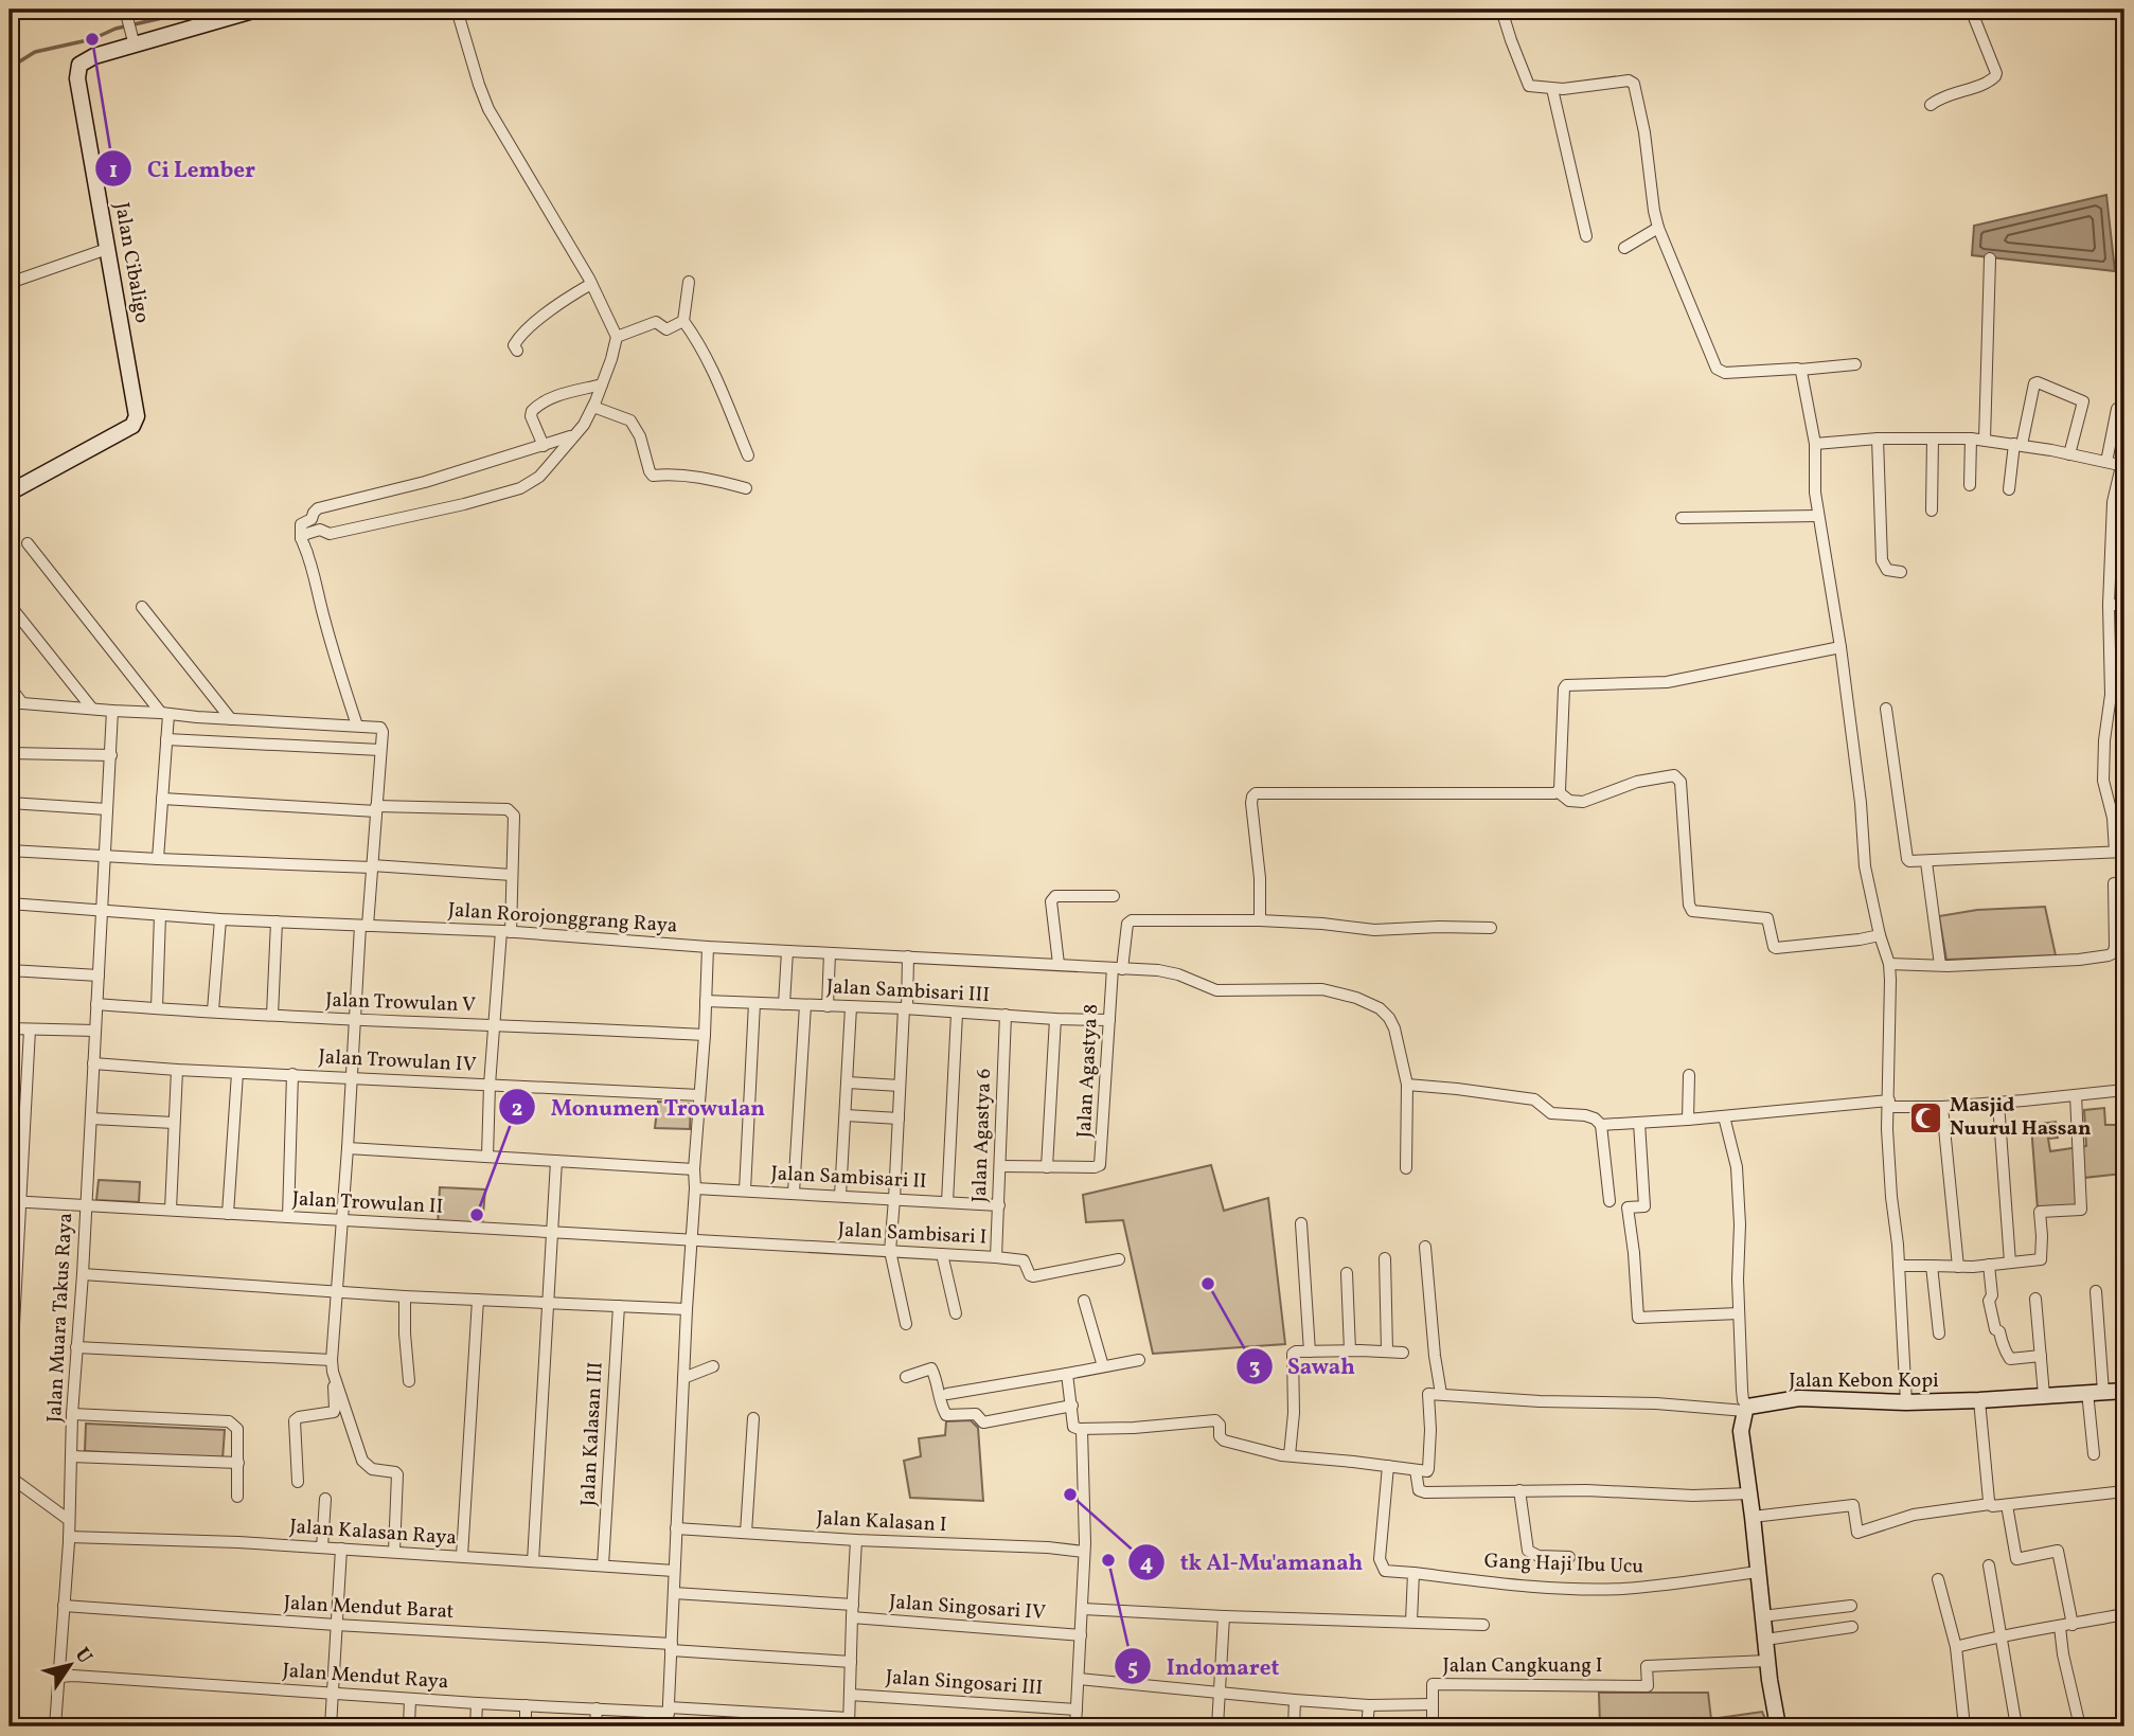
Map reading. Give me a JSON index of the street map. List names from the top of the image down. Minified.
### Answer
{"streets":{"main road":["Jalan Cibaligo","Jalan Kebon Kopi"],"street":["Jalan Rorojonggrang Raya","Jalan Sambisari III","Jalan Trowulan V","Jalan Trowulan IV","Jalan Agastya 8","Jalan Agastya 6","Jalan Sambisari II","Jalan Trowulan II","Jalan Sambisari I","Jalan Muara Takus Raya","Jalan Kalasan III","Jalan Kalasan I","Jalan Kalasan Raya","Gang Haji Ibu Ucu","Jalan Mendut Barat","Jalan Singosari IV","Jalan Cangkuang I","Jalan Mendut Raya","Jalan Singosari III"]},"crossings":[["Jalan Rorojonggrang Raya","Jalan Agastya 8"],["Jalan Rorojonggrang Raya","Jalan Muara Takus Raya"],["Jalan Sambisari III","Jalan Agastya 8"],["Jalan Sambisari III","Jalan Agastya 6"],["Jalan Trowulan V","Jalan Muara Takus Raya"],["Jalan Trowulan IV","Jalan Muara Takus Raya"],["Jalan Agastya 8","Jalan Agastya 6"],["Jalan Agastya 6","Jalan Sambisari II"],["Jalan Agastya 6","Jalan Sambisari I"],["Jalan Trowulan II","Jalan Sambisari I"],["Jalan Trowulan II","Jalan Muara Takus Raya"],["Jalan Muara Takus Raya","Jalan Kalasan Raya"],["Jalan Muara Takus Raya","Jalan Mendut Barat"],["Jalan Muara Takus Raya","Jalan Mendut Raya"],["Jalan Kalasan III","Jalan Kalasan Raya"]],"places":{"other":["Ci Lember","Monumen Trowulan","Sawah","tk Al-Mu'amanah","Indomaret"],"mosque":["Masjid Nuurul Hassan"]},"north":"top right"}
